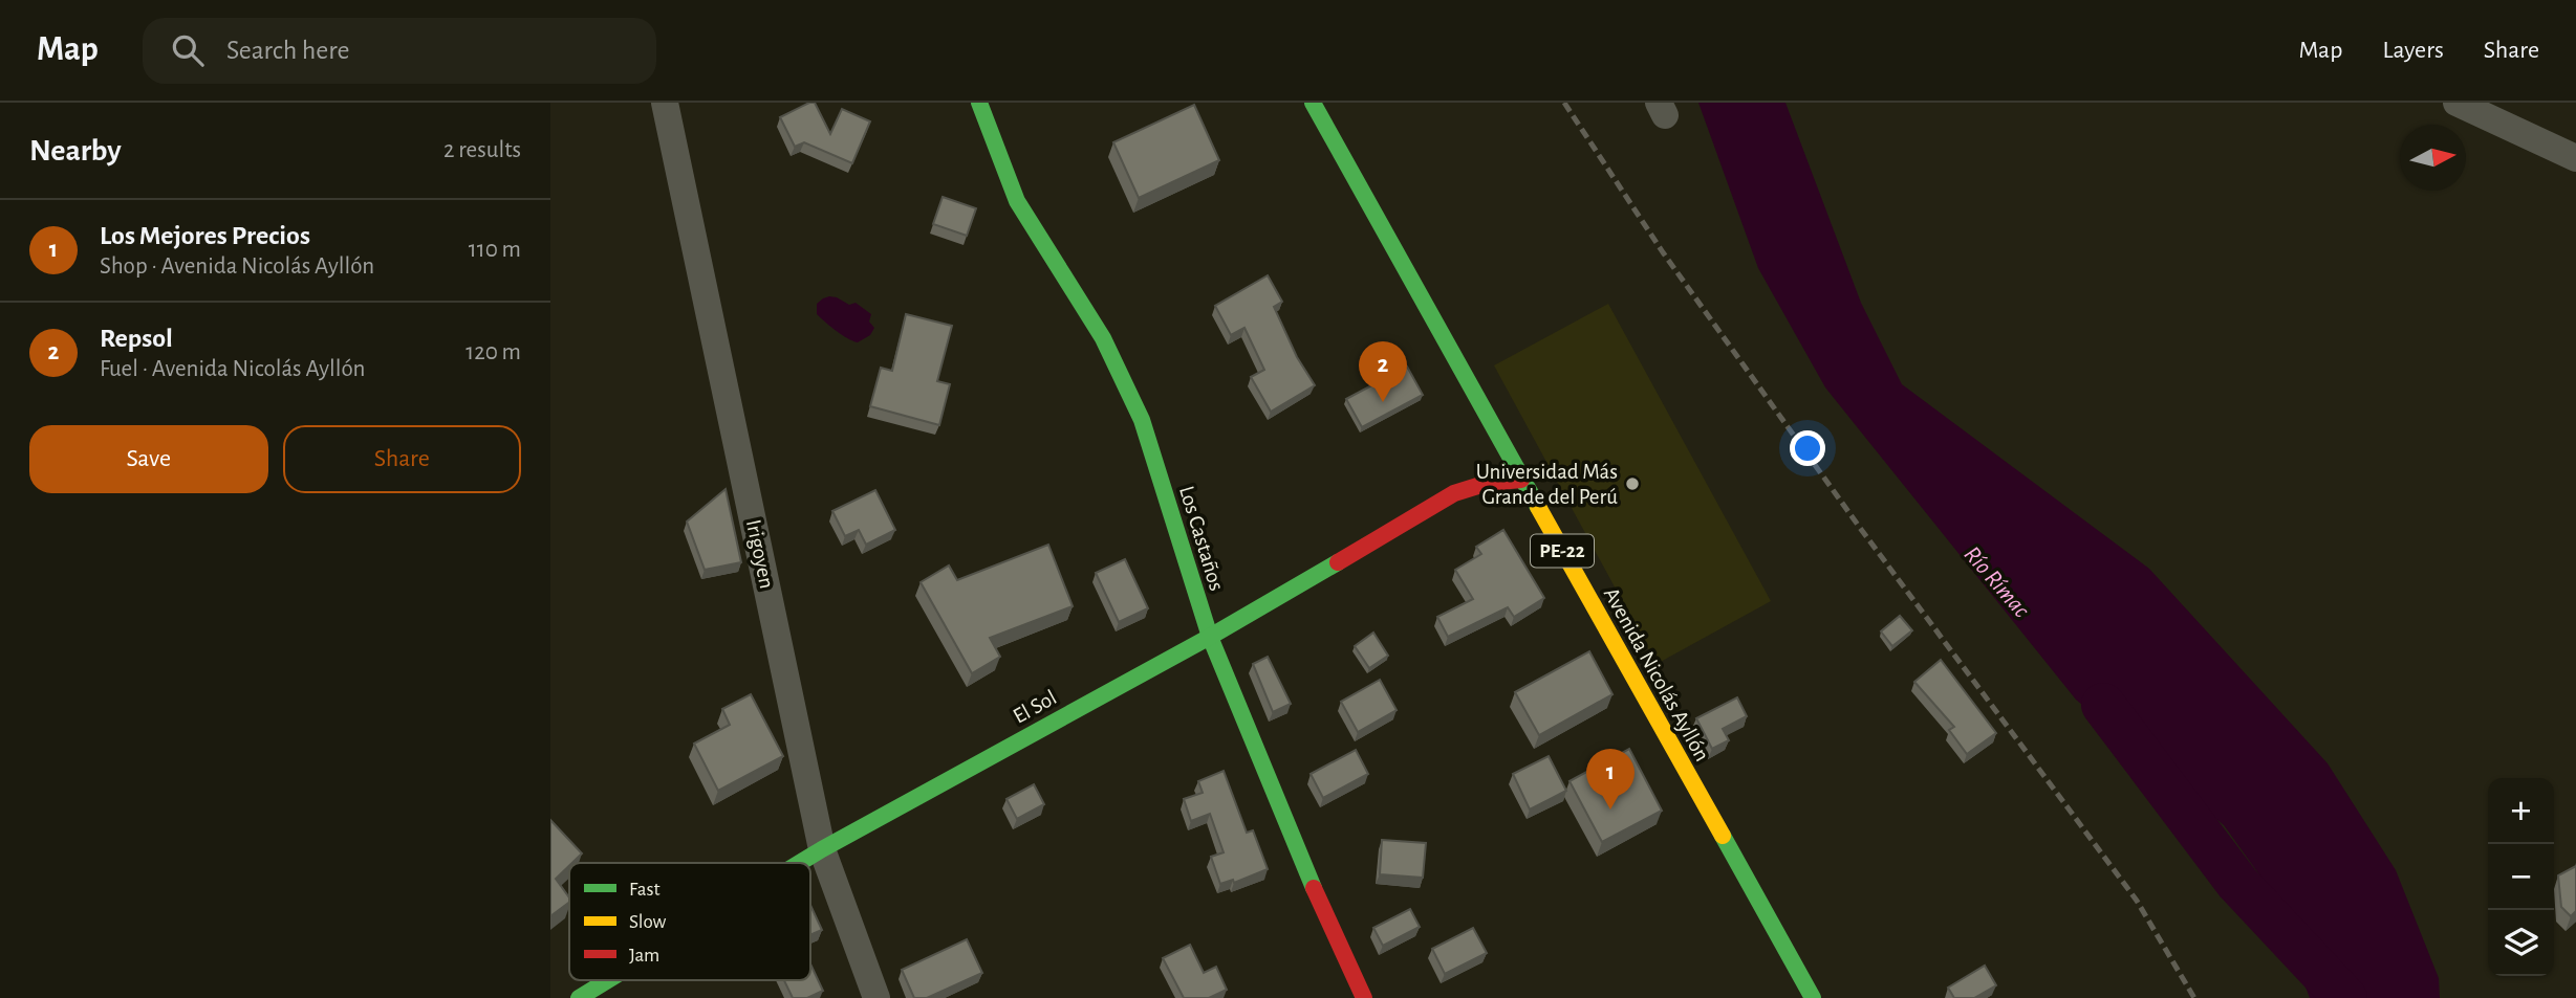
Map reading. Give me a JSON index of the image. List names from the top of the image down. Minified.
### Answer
{"streets":{"main road":["Los Castaños","PE-22","Avenida Nicolás Ayllón","El Sol"],"street":["Irigoyen"]},"crossings":[["Los Castaños","El Sol"],["Irigoyen","El Sol"],["Avenida Nicolás Ayllón","El Sol"]],"water":["Río Rímac"],"places":["Universidad Más Grande del Perú"],"legend":["Fast","Slow","Jam"],"north":"right","page":{"header":"Map","search":"Search here","nav":["Map","Layers","Share"],"heading":["Nearby","2 results"],"list":[{"mark":"1","name":"Los Mejores Precios","note":"Shop · Avenida Nicolás Ayllón","value":"110 m"},{"mark":"2","name":"Repsol","note":"Fuel · Avenida Nicolás Ayllón","value":"120 m"}],"pins":["2","1"],"buttons":["Save","Share"],"map_buttons":["+","−"]}}
